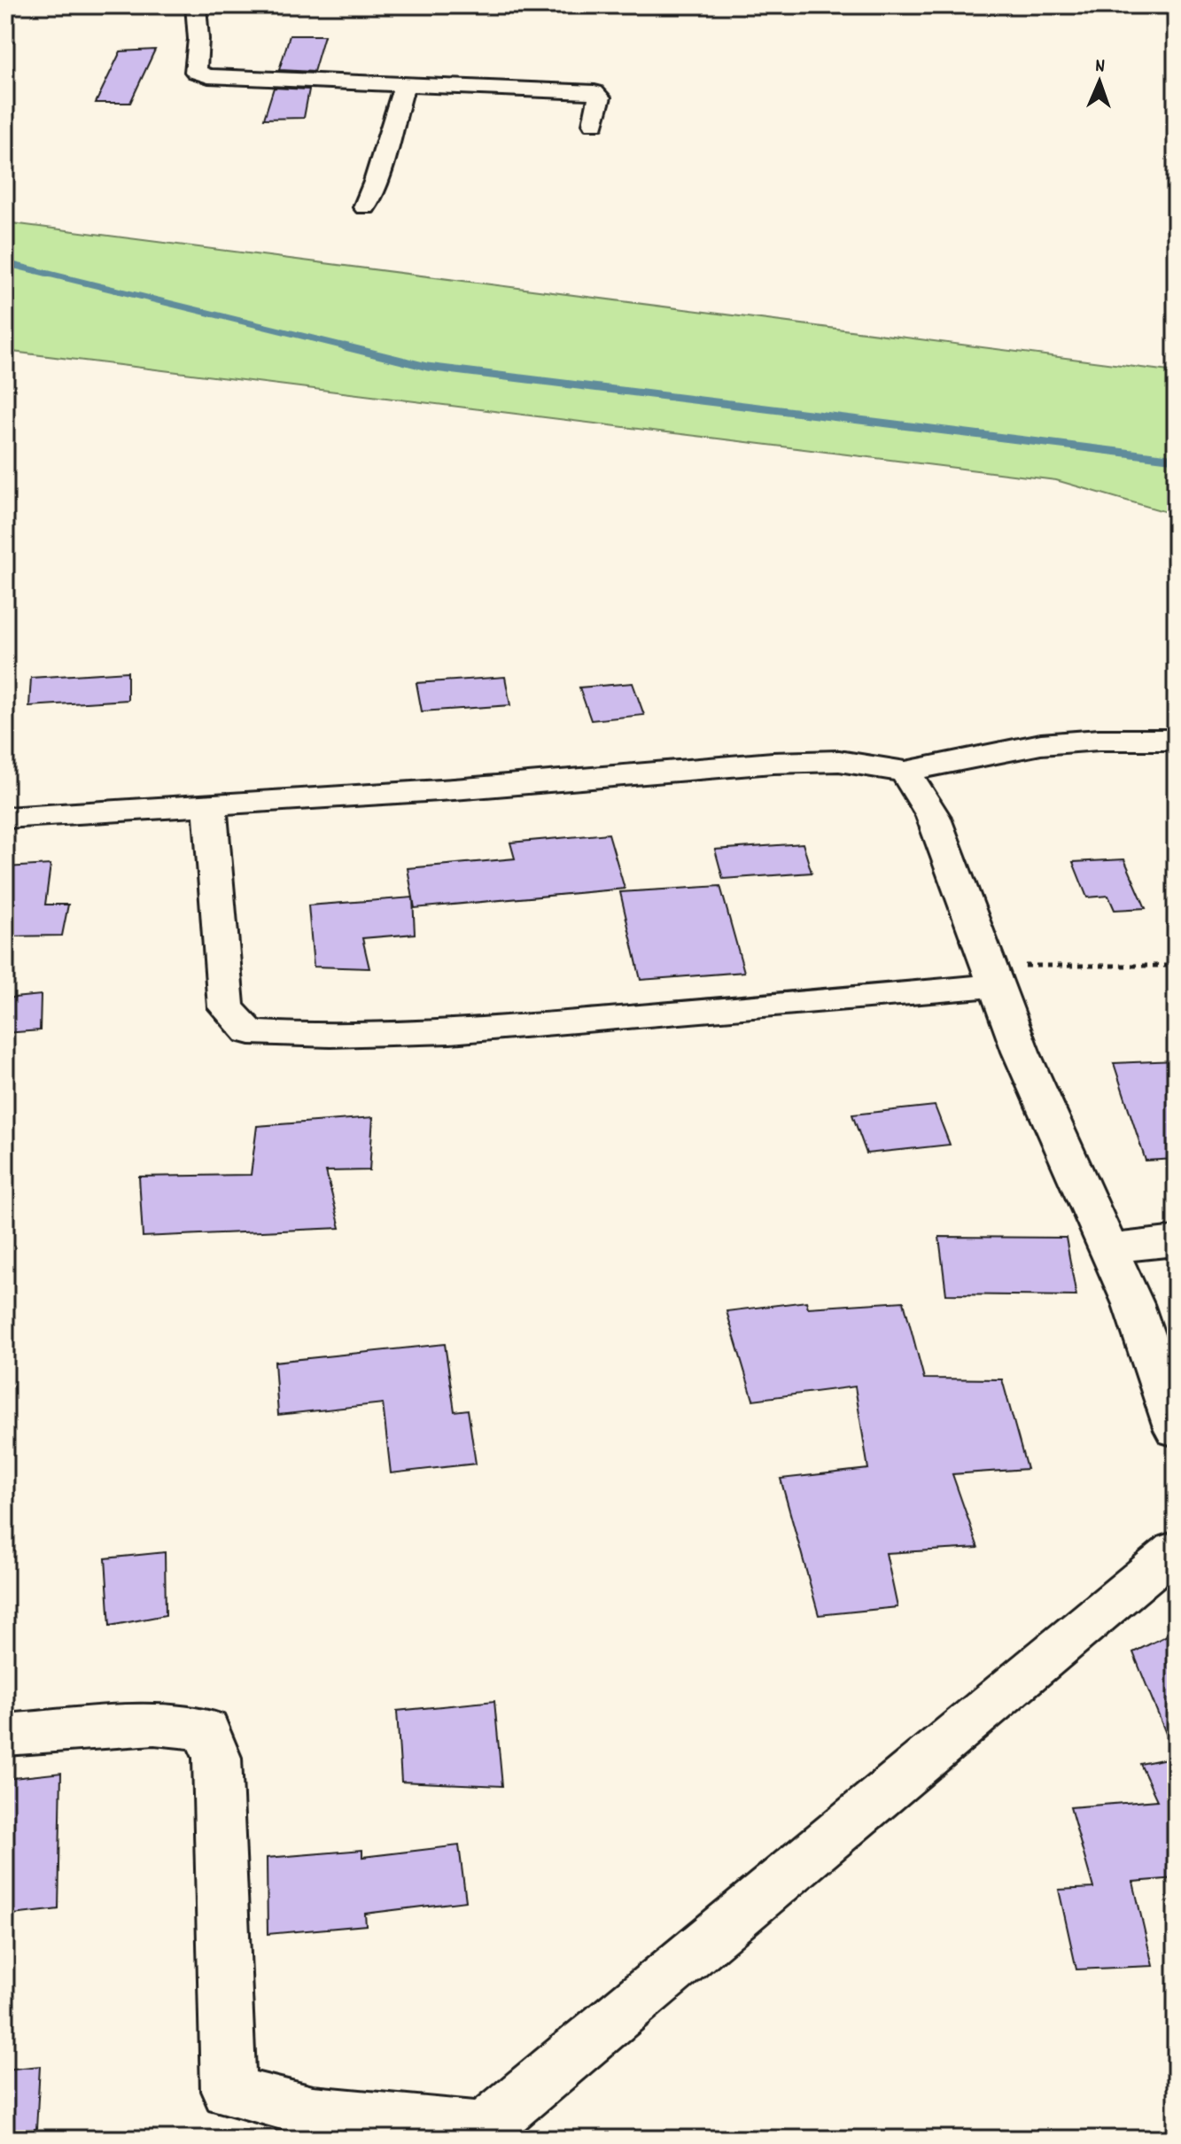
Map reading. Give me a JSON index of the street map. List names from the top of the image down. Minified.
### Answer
{"north":"top"}
